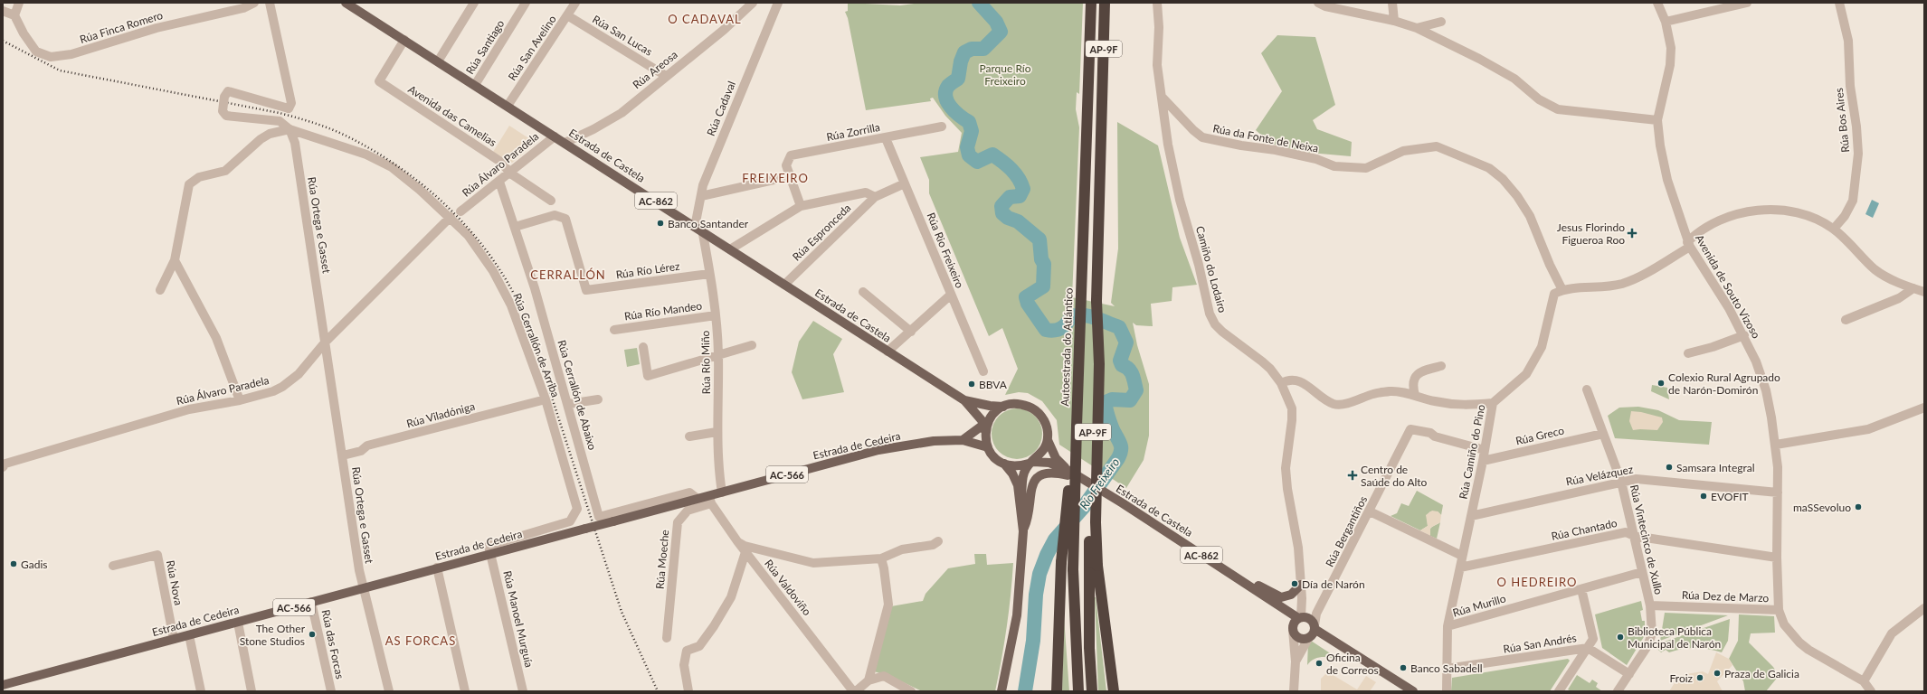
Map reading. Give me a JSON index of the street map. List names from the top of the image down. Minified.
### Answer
{"streets":{"highway":["AP-9F","Autoestrada do Atlántico"],"main road":["Estrada de Castela","AC-862","Estrada de Cedeira","AC-566"],"street":["Rúa Finca Romero","Rúa San Lucas","Rúa Santiago","Rúa San Avelino","Rúa Areosa","Rúa Cadaval","Avenida das Camelias","Rúa Bos Aires","Rúa Zorrilla","Rúa da Fonte de Neixa","Rúa Álvaro Paradela","Rúa Ortega e Gasset","Rúa Espronceda","Rúa Rio Freixeiro","Camiño do Lodairo","Rúa Río Lérez","Avenida de Souto Vizoso","Rúa Río Mandeo","Rúa Cerrallón de Arriba","Rúa Río Miño","Rúa Cerrallón de Abaixo","Rúa Viladóniga","Rúa Greco","Rúa Camiño do Pino","Rúa Velázquez","Rúa Chantado","Rúa Bergantiños","Rúa Vintecinco de Xullo","Rúa Moeche","Rúa Nova","Rúa Valdoviño","Rúa Dez de Marzo","Rúa Murillo","Rúa Manoel Murguía","Rúa San Andrés","Rúa das Forcas"]},"crossings":[["Rúa San Lucas","Rúa San Avelino"],["Rúa San Lucas","Rúa Areosa"],["Rúa Santiago","Estrada de Castela"],["Rúa San Avelino","Estrada de Castela"],["Rúa Areosa","Estrada de Castela"],["Rúa Cadaval","Estrada de Castela"],["Avenida das Camelias","Estrada de Castela"],["Avenida das Camelias","Rúa Álvaro Paradela"],["Rúa Zorrilla","Rúa Rio Freixeiro"],["Rúa da Fonte de Neixa","Camiño do Lodairo"],["Rúa da Fonte de Neixa","Rúa Camiño do Pino"],["Estrada de Castela","Rúa Álvaro Paradela"],["Estrada de Castela","AC-862"],["Estrada de Castela","Rúa Espronceda"],["Estrada de Castela","Camiño do Lodairo"],["Estrada de Castela","Rúa Río Miño"],["Estrada de Castela","Rúa Bergantiños"],["Rúa Álvaro Paradela","Rúa Ortega e Gasset"],["Rúa Álvaro Paradela","Rúa Cerrallón de Arriba"],["Rúa Álvaro Paradela","Rúa Cerrallón de Abaixo"],["AC-862","AC-566"],["Rúa Ortega e Gasset","Rúa Cerrallón de Arriba"],["Rúa Ortega e Gasset","Rúa Viladóniga"],["Rúa Ortega e Gasset","Estrada de Cedeira"],["Rúa Espronceda","Rúa Rio Freixeiro"],["Camiño do Lodairo","Rúa Bergantiños"],["Rúa Río Lérez","Rúa Río Miño"],["Rúa Río Lérez","Rúa Cerrallón de Abaixo"],["Avenida de Souto Vizoso","Rúa Velázquez"],["Avenida de Souto Vizoso","Rúa Chantado"],["Avenida de Souto Vizoso","Rúa Dez de Marzo"],["Rúa Río Mandeo","Rúa Río Miño"],["Rúa Cerrallón de Arriba","Rúa Viladóniga"],["Rúa Cerrallón de Arriba","Estrada de Cedeira"],["Rúa Cerrallón de Arriba","Rúa Manoel Murguía"],["Rúa Río Miño","Estrada de Cedeira"],["Rúa Cerrallón de Abaixo","Estrada de Cedeira"],["Rúa Greco","Rúa Camiño do Pino"],["Rúa Greco","Rúa Vintecinco de Xullo"],["Estrada de Cedeira","AC-566"],["Estrada de Cedeira","Rúa Moeche"],["Estrada de Cedeira","Rúa Nova"],["Estrada de Cedeira","Rúa Valdoviño"],["Estrada de Cedeira","Rúa Manoel Murguía"],["Estrada de Cedeira","Rúa das Forcas"],["Rúa Camiño do Pino","Rúa Velázquez"],["Rúa Camiño do Pino","Rúa Chantado"],["Rúa Camiño do Pino","Rúa Bergantiños"],["Rúa Camiño do Pino","Rúa Murillo"],["Rúa Camiño do Pino","Rúa San Andrés"],["Rúa Velázquez","Rúa Vintecinco de Xullo"],["Rúa Chantado","Rúa Vintecinco de Xullo"],["Rúa Vintecinco de Xullo","Rúa Dez de Marzo"],["Rúa Vintecinco de Xullo","Rúa Murillo"],["Rúa Vintecinco de Xullo","Rúa San Andrés"],["Rúa Moeche","Rúa Valdoviño"]],"districts":["O CADAVAL","FREIXEIRO","CERRALLÓN","O HEDREIRO","AS FORCAS"],"water":["Río Freixeiro"],"parks":["Parque Río Freixeiro"],"places":{"other":["Banco Santander","Colexio Rural Agrupado de Narón-Domirón","BBVA","Samsara Integral","EVOFIT","maSSevoluo","Gadis","Día de Narón","The Other Stone Studios","Biblioteca Pública Municipal de Narón","Oficina de Correos","Banco Sabadell","Praza de Galicia","Froiz"],"health":["Jesus Florindo Figueroa Roo","Centro de Saúde do Alto"]}}
